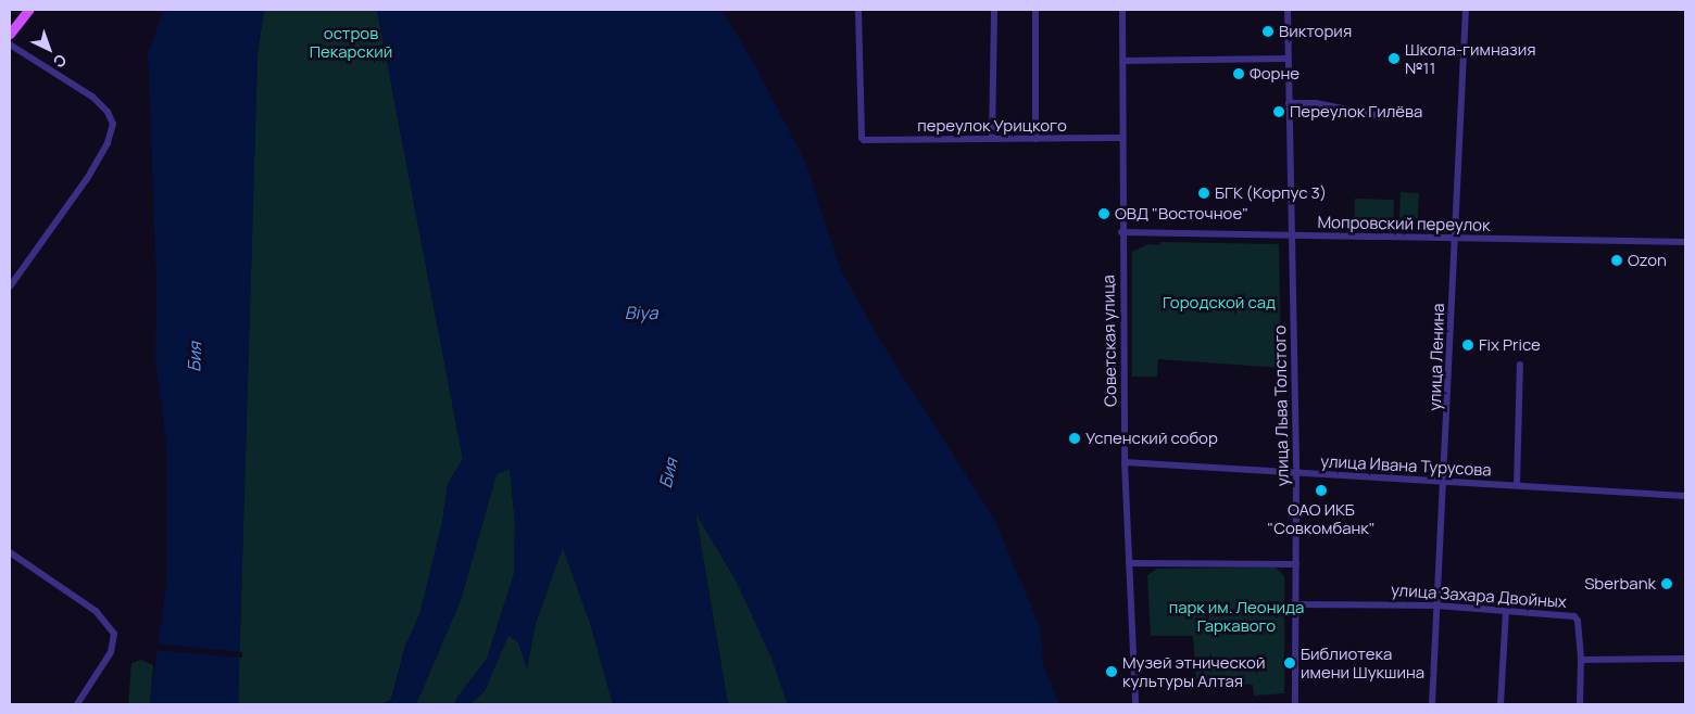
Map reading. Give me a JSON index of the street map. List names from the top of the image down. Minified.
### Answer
{"streets":{"street":["переулок Урицкого","Мопровский переулок","Советская улица","улица Ленина","улица Льва Толстого","улица Ивана Турусова","улица Захара Двойных"]},"crossings":[["переулок Урицкого","Советская улица"],["Мопровский переулок","Советская улица"],["Мопровский переулок","улица Ленина"],["Мопровский переулок","улица Льва Толстого"],["Советская улица","улица Ивана Турусова"],["улица Ленина","улица Ивана Турусова"],["улица Ленина","улица Захара Двойных"],["улица Льва Толстого","улица Ивана Турусова"],["улица Льва Толстого","улица Захара Двойных"]],"water":["Biya","Бия"],"parks":["остров Пекарский","Городской сад","парк им. Леонида Гаркавого"],"places":["Виктория","Школа-гимназия №11","Форне","Переулок Гилёва","БГК (Корпус 3)","ОВД \"Восточное\"","Ozon","Fix Price","Успенский собор","ОАО ИКБ \"Совкомбанк\"","Sberbank","Библиотека имени Шукшина","Музей этнической культуры Алтая"],"north":"bottom right"}
